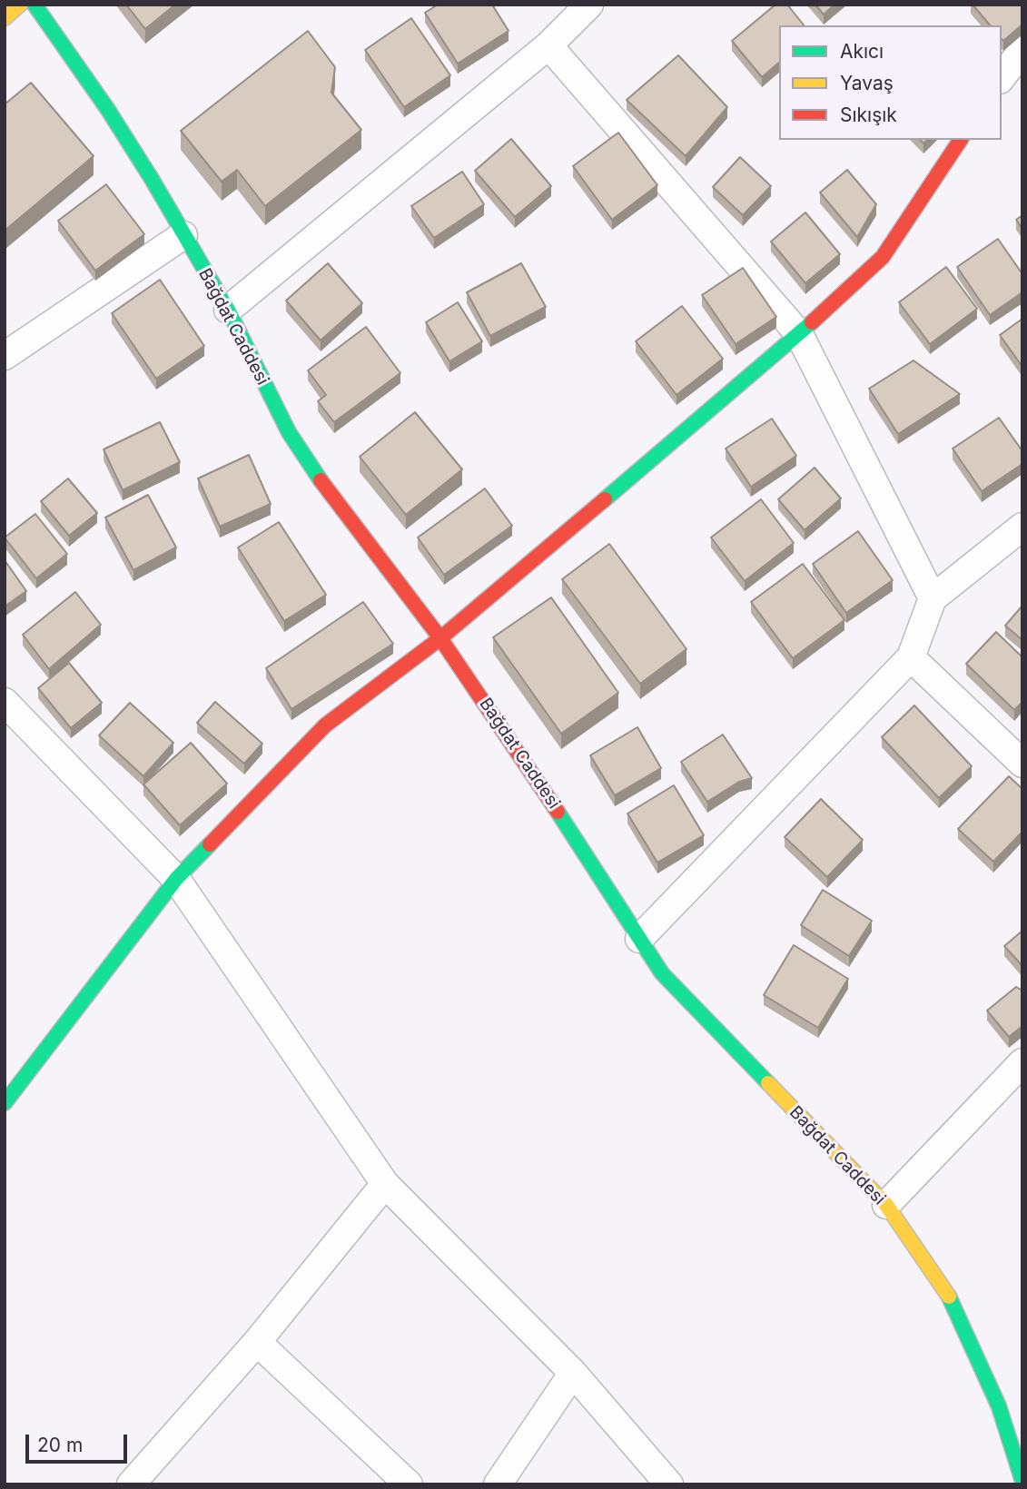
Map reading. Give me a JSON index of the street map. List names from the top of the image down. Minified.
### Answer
{"streets":{"street":["Bağdat Caddesi"]},"legend":["Akıcı","Yavaş","Sıkışık"],"scale_bar":"20 m"}
